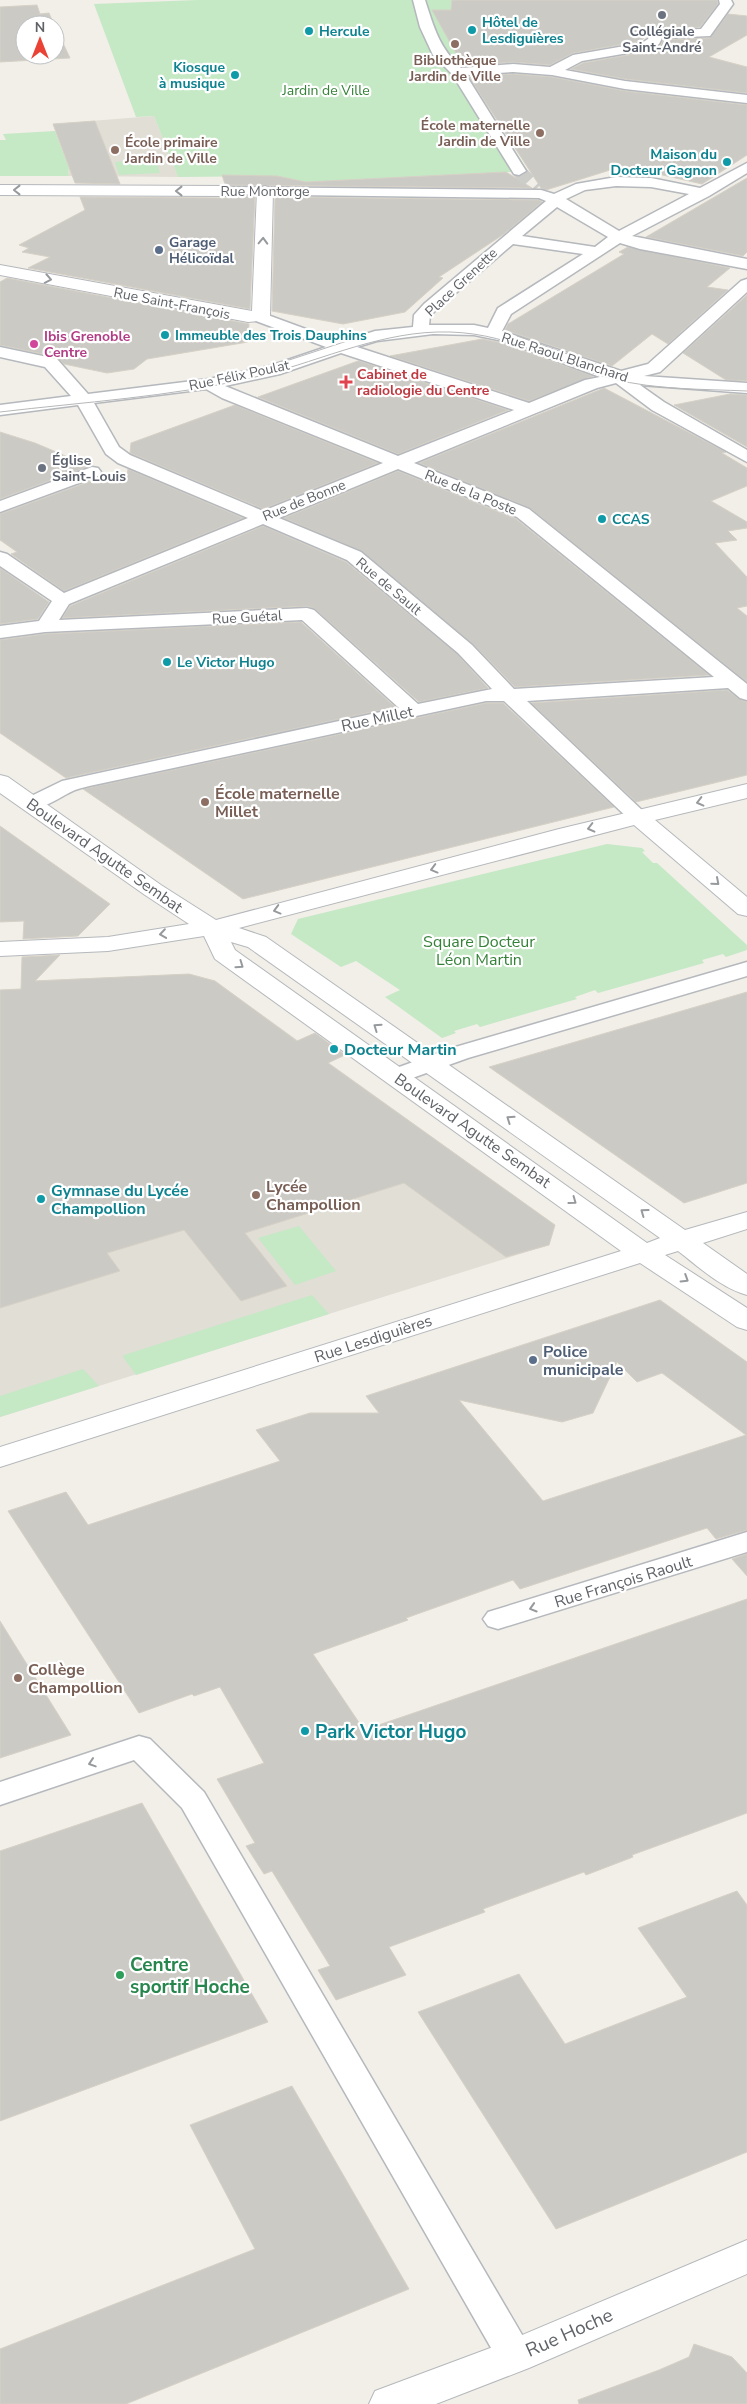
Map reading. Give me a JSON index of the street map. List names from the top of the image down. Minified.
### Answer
{"streets":{"street":["Rue Montorge","Place Grenette","Rue Saint-François","Rue Raoul Blanchard","Rue Félix Poulat","Rue de la Poste","Rue de Bonne","Rue de Sault","Rue Guétal","Rue Millet","Boulevard Agutte Sembat","Rue Lesdiguières","Rue François Raoult","Rue Hoche"]},"crossings":[["Rue Montorge","Place Grenette"],["Place Grenette","Rue Félix Poulat"],["Rue Saint-François","Rue Félix Poulat"],["Rue Saint-François","Rue de Bonne"],["Rue Raoul Blanchard","Rue Félix Poulat"],["Rue Raoul Blanchard","Rue de Bonne"],["Rue Félix Poulat","Rue de la Poste"],["Rue Félix Poulat","Rue de Sault"],["Rue de la Poste","Rue de Bonne"],["Rue de la Poste","Rue Millet"],["Rue de Bonne","Rue de Sault"],["Rue de Sault","Rue Millet"],["Rue Guétal","Rue Millet"],["Rue Millet","Boulevard Agutte Sembat"],["Boulevard Agutte Sembat","Rue Lesdiguières"]],"one_way":["Rue Montorge","Rue Saint-François","Rue François Raoult"],"parks":["Jardin de Ville","Square Docteur Léon Martin"],"places":{"other":["Collégiale Saint-André","Hôtel de Lesdiguières","Hercule","Bibliothèque Jardin de Ville","Kiosque à musique","École maternelle Jardin de Ville","École primaire Jardin de Ville","Maison du Docteur Gagnon","Garage Hélicoïdal","Immeuble des Trois Dauphins","Ibis Grenoble Centre","Église Saint-Louis","CCAS","Le Victor Hugo","École maternelle Millet","Docteur Martin","Lycée Champollion","Gymnase du Lycée Champollion","Police municipale","Collège Champollion","Park Victor Hugo","Centre sportif Hoche"],"health":["Cabinet de radiologie du Centre"]},"north":"top"}
